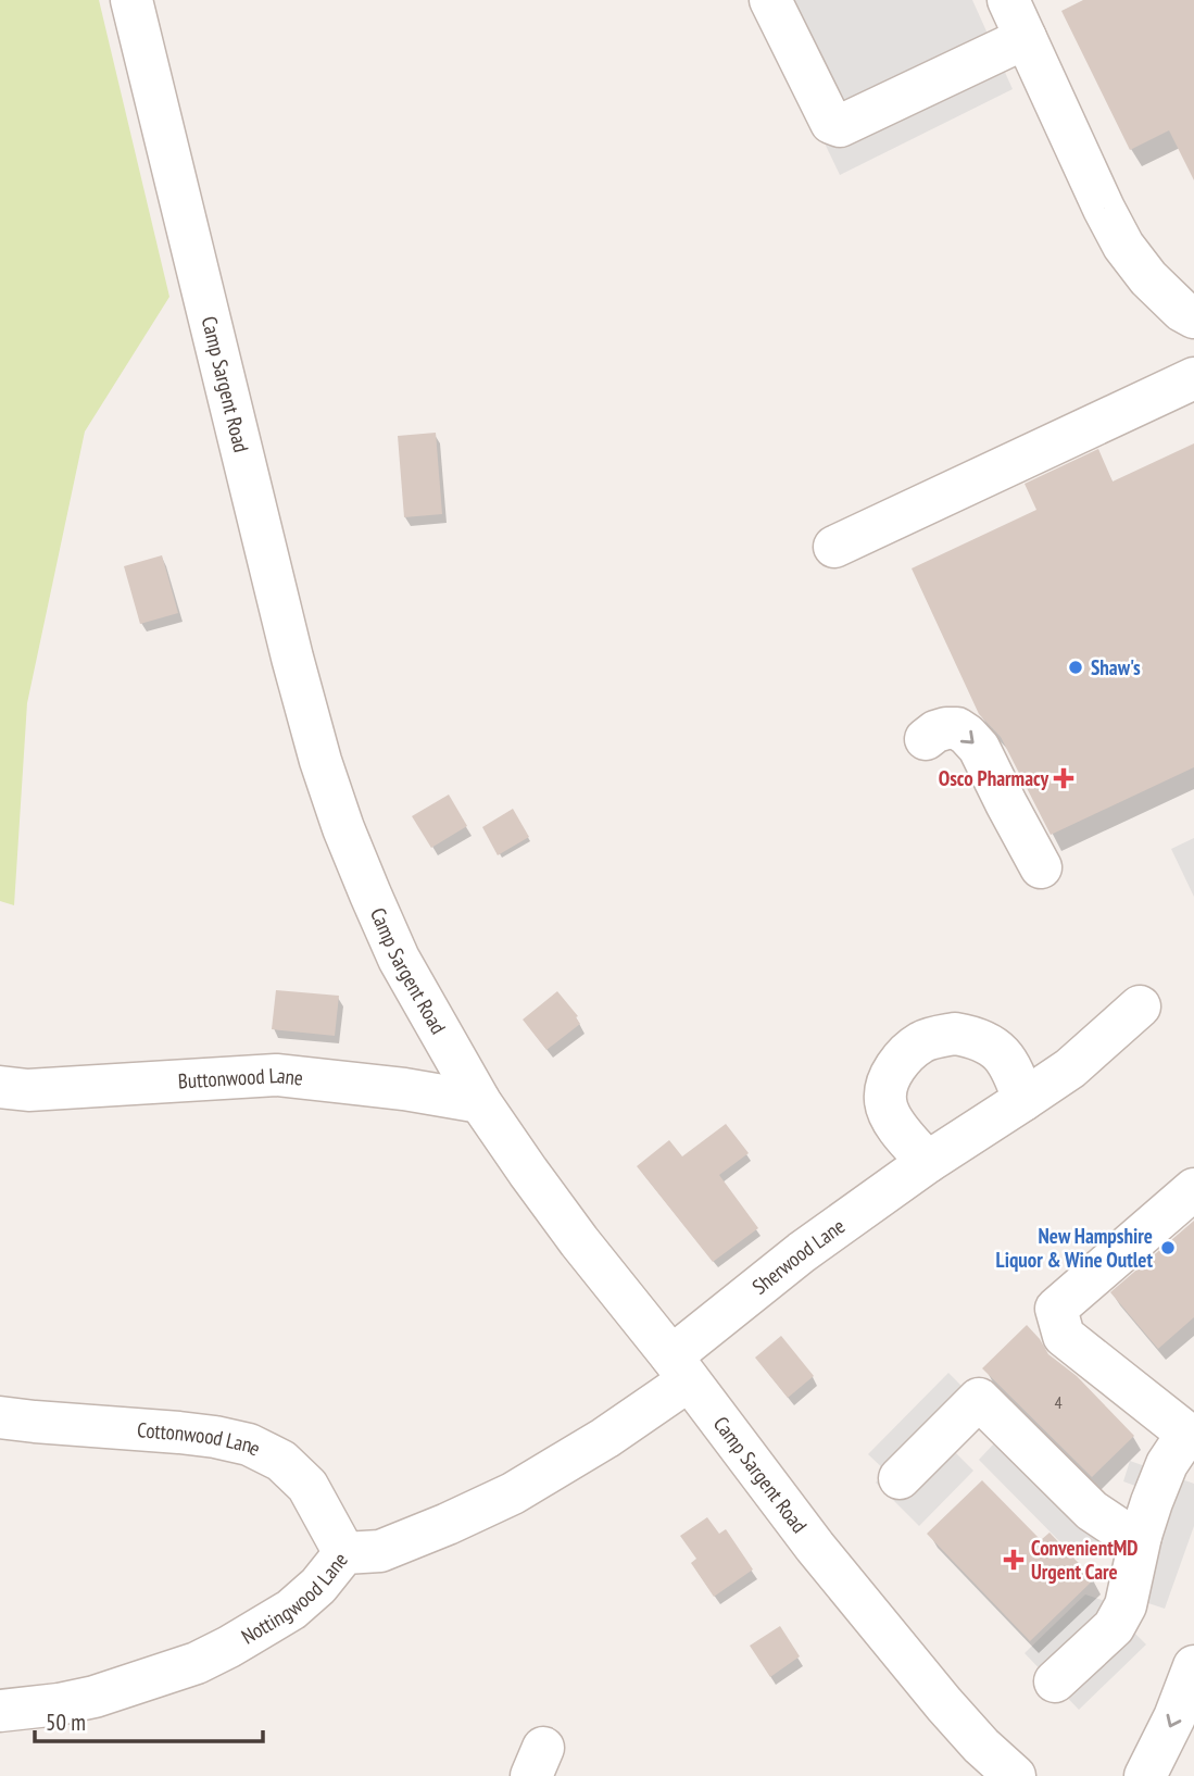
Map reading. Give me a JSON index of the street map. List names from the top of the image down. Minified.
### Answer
{"streets":{"street":["Camp Sargent Road","Buttonwood Lane","Sherwood Lane","Cottonwood Lane","Nottingwood Lane"]},"crossings":[["Camp Sargent Road","Buttonwood Lane"],["Camp Sargent Road","Sherwood Lane"],["Camp Sargent Road","Nottingwood Lane"],["Sherwood Lane","Nottingwood Lane"],["Cottonwood Lane","Nottingwood Lane"]],"places":{"other":["Shaw's","New Hampshire Liquor & Wine Outlet"],"health":["Osco Pharmacy","ConvenientMD Urgent Care"]},"house_numbers":["4"],"scale_bar":"50 m"}
